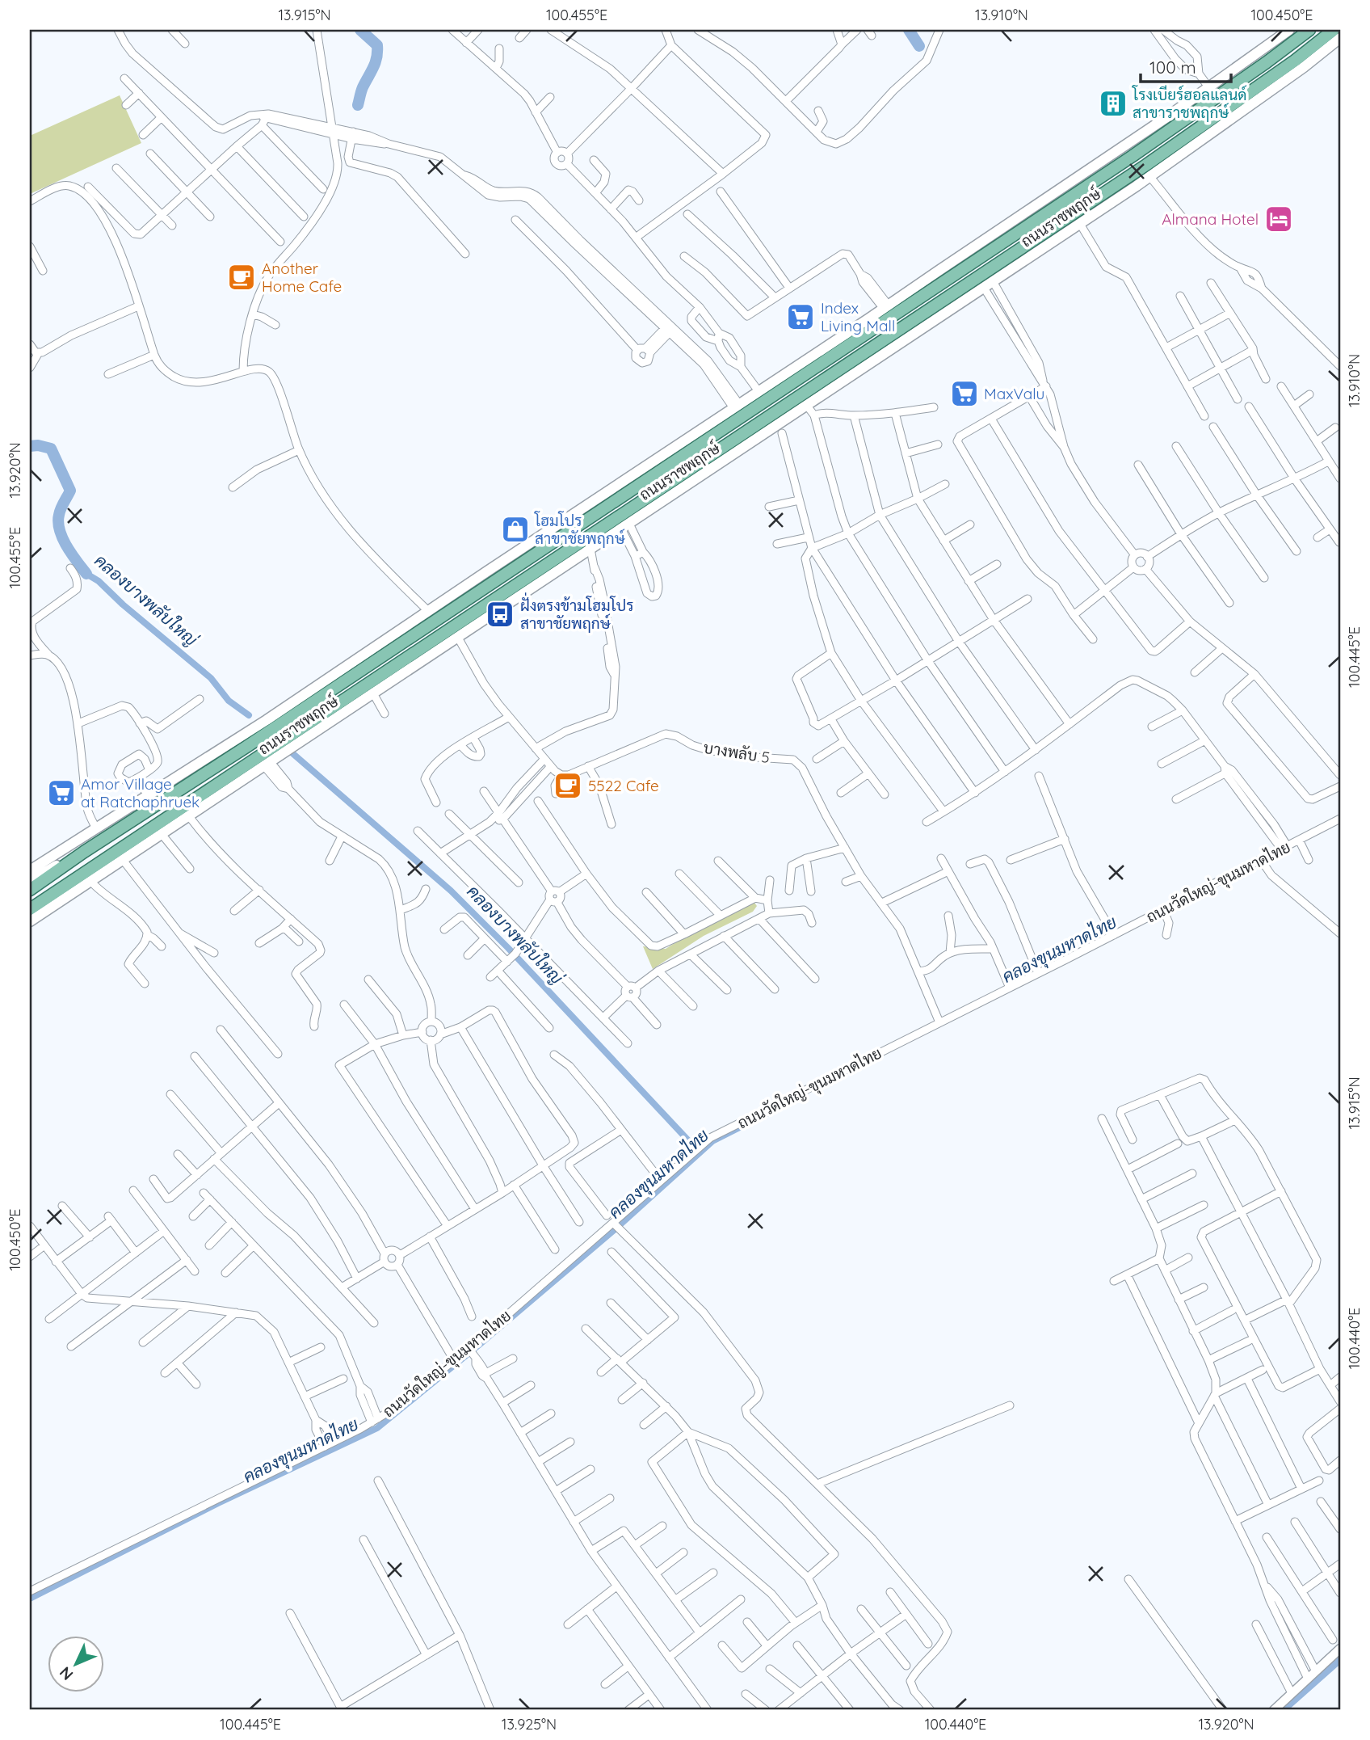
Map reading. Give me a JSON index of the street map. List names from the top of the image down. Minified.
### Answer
{"streets":{"main road":["ถนนราชพฤกษ์"],"street":["บางพลับ 5","ถนนวัดใหญ่-ขุนมหาดไทย"]},"crossings":[["บางพลับ 5","ถนนวัดใหญ่-ขุนมหาดไทย"]],"water":["คลองบางพลับใหญ่","คลองขุนมหาดไทย"],"places":{"building":["โรงเบียร์ฮอลแลนด์ สาขาราชพฤกษ์"],"hotel":["Almana Hotel"],"cafe":["Another Home Cafe","5522 Cafe"],"supermarket":["Index Living Mall","MaxValu","Amor Village at Ratchaphruek"],"shop":["โฮมโปร สาขาชัยพฤกษ์"],"bus stop":["ฝั่งตรงข้ามโฮมโปร สาขาชัยพฤกษ์"]},"scale_bar":"100 m","north":"bottom left","coordinates":["13.915°N","100.455°E","13.910°N","100.450°E","13.920°N","100.445°E","100.440°E","13.925°N"]}
